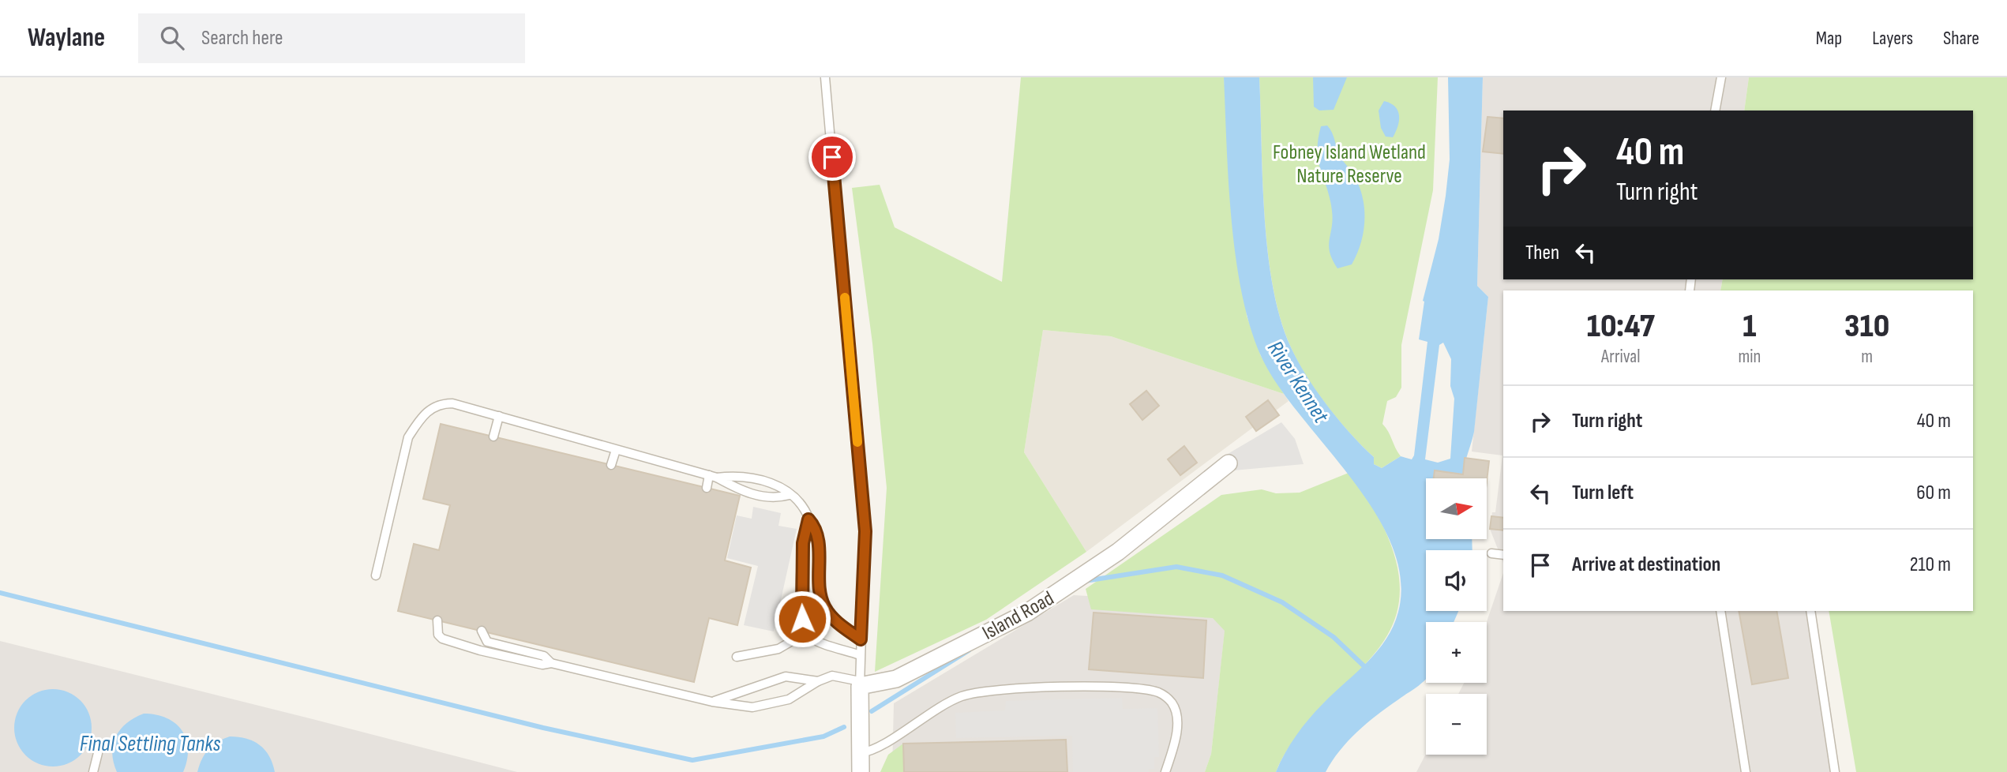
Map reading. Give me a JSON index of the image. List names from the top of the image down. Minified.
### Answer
{"streets":{"street":["Island Road"]},"water":["River Kennet","Final Settling Tanks"],"parks":["Fobney Island Wetland Nature Reserve"],"north":"right","page":{"header":"Waylane","search":"Search here","nav":["Map","Layers","Share"],"turn":["40 m","Turn right"],"then":"Then","eta":["10:47","Arrival","1","min","310","m"],"list":[{"name":"Turn right","value":"40 m"},{"name":"Turn left","value":"60 m"},{"name":"Arrive at destination","value":"210 m"}],"map_buttons":["+","−"]}}
